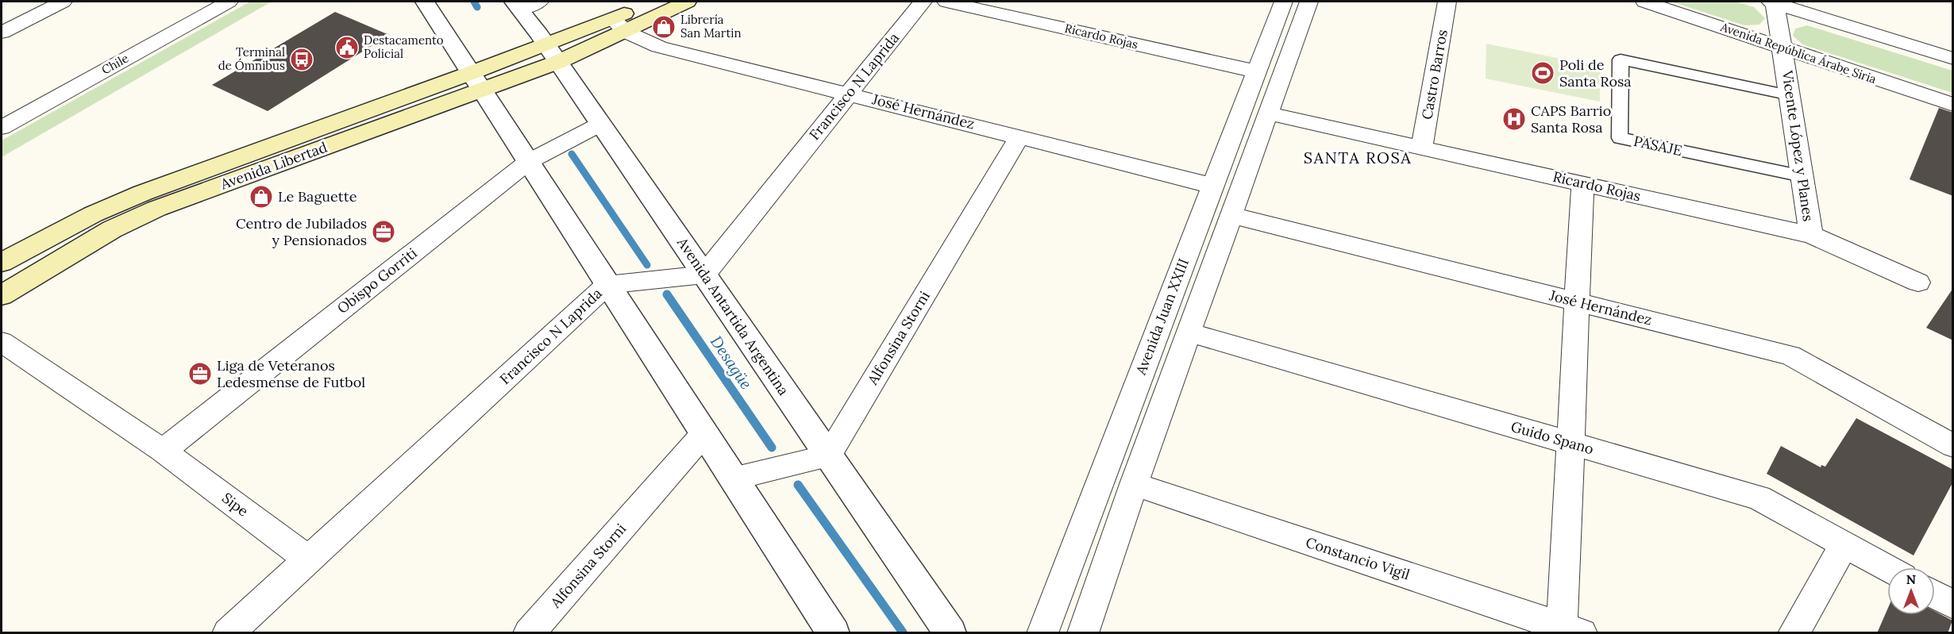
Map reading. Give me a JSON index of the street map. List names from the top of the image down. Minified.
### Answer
{"streets":{"main road":["Avenida Libertad"],"street":["Ricardo Rojas","Avenida República Árabe Siria","Chile","Castro Barros","Francisco N Laprida","José Hernández","PASAJE","Vicente López y Planes","Obispo Gorriti","Avenida Antartida Argentina","Avenida Juan XXIII","Alfonsina Storni","Guido Spano","Sipe","Constancio Vigil"]},"crossings":[["Ricardo Rojas","Castro Barros"],["Ricardo Rojas","Vicente López y Planes"],["Ricardo Rojas","Avenida Juan XXIII"],["Avenida República Árabe Siria","Vicente López y Planes"],["Francisco N Laprida","José Hernández"],["Francisco N Laprida","Avenida Antartida Argentina"],["Francisco N Laprida","Sipe"],["José Hernández","Avenida Libertad"],["José Hernández","Avenida Juan XXIII"],["José Hernández","Alfonsina Storni"],["PASAJE","Vicente López y Planes"],["Avenida Libertad","Avenida Antartida Argentina"],["Obispo Gorriti","Avenida Antartida Argentina"],["Obispo Gorriti","Sipe"],["Avenida Antartida Argentina","Alfonsina Storni"],["Avenida Juan XXIII","Guido Spano"],["Avenida Juan XXIII","Constancio Vigil"]],"districts":["SANTA ROSA"],"water":["Desagüe"],"places":{"shop":["Librería San Martin","Le Baguette"],"public building":["Destacamento Policial"],"bus stop":["Terminal de Ómnibus"],"sports":["Poli de Santa Rosa"],"hospital":["CAPS Barrio Santa Rosa"],"office":["Centro de Jubilados y Pensionados","Liga de Veteranos Ledesmense de Futbol"]},"north":"top"}
